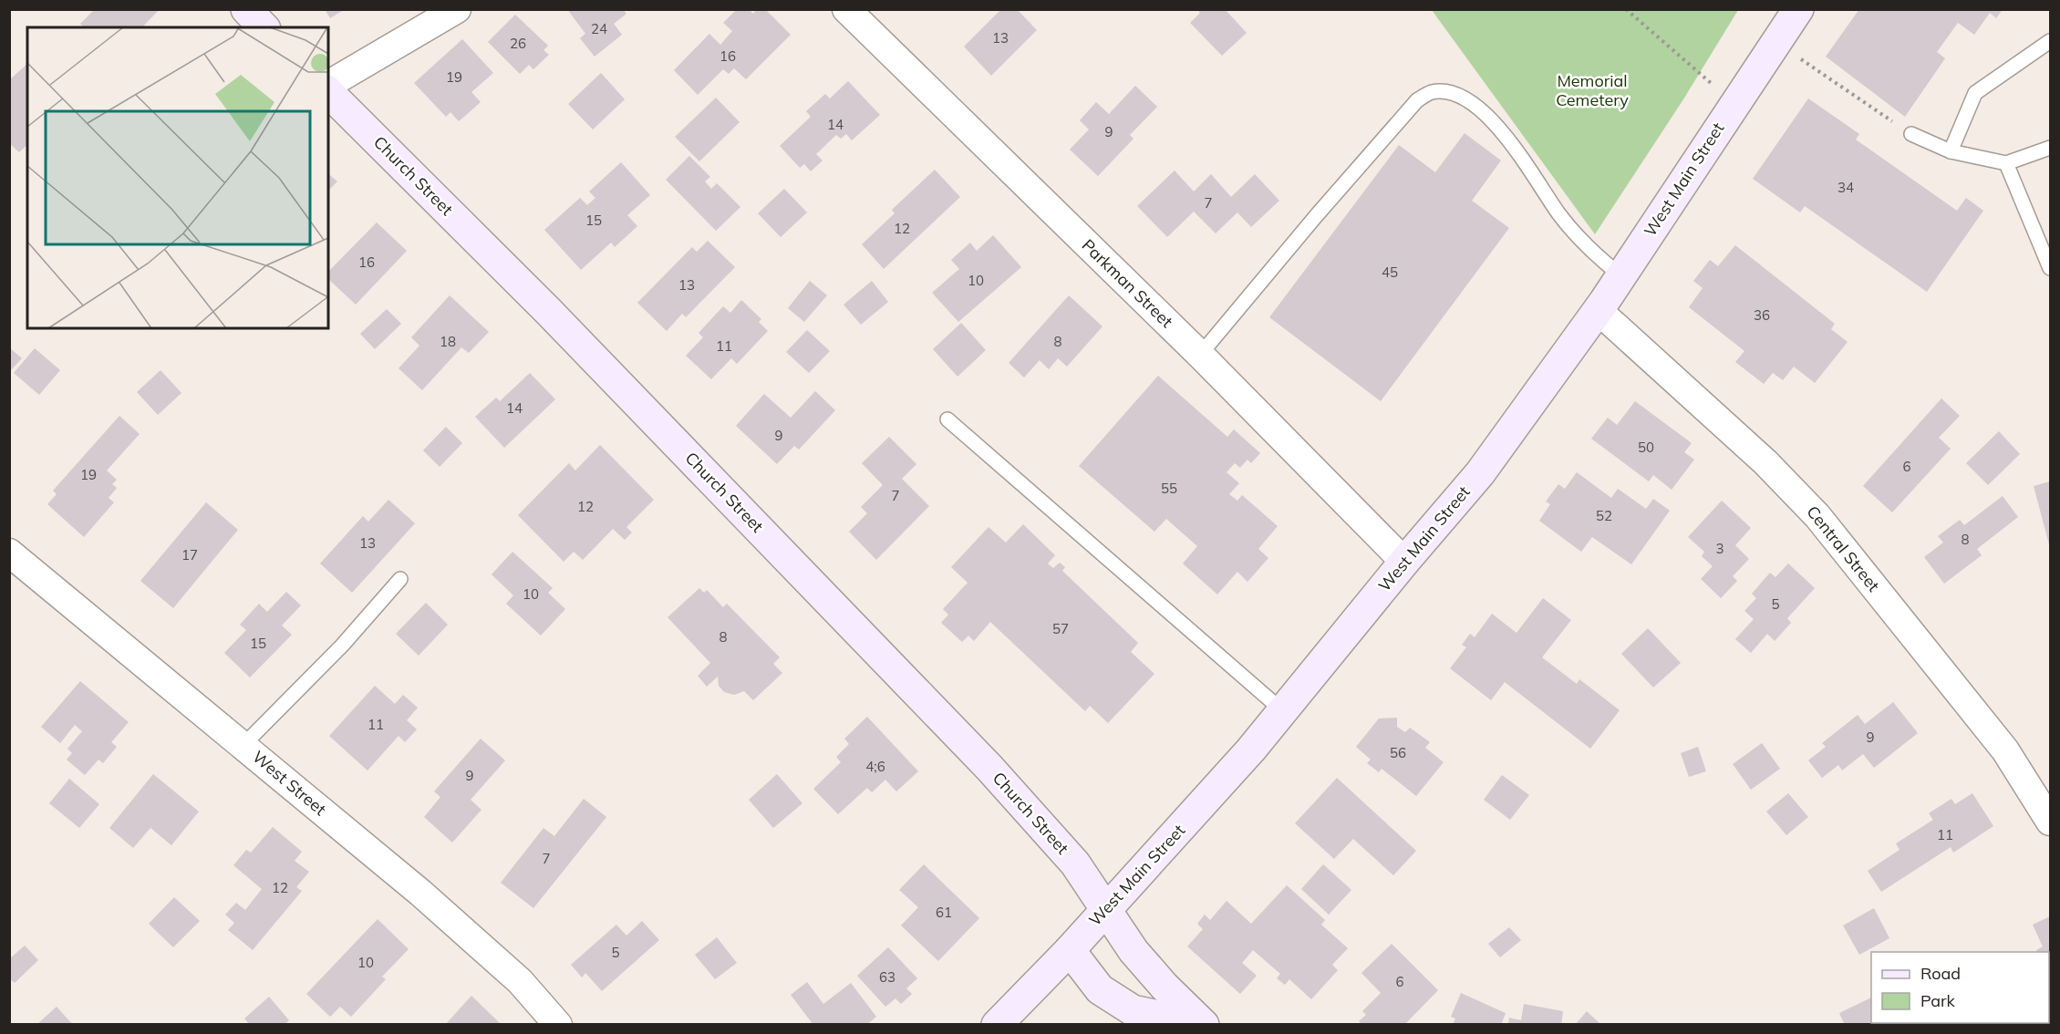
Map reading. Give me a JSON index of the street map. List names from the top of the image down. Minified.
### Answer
{"streets":{"street":["Church Street","West Main Street","Parkman Street","Central Street","West Street"]},"crossings":[["Church Street","West Main Street"],["West Main Street","Parkman Street"],["West Main Street","Central Street"]],"parks":["Memorial Cemetery"],"house_numbers":["24","13","26","16","19","14","9","34","7","15","12","16","45","10","13","36","18","8","11","14","9","50","6","19","55","7","12","52","8","13","3","17","10","5","57","8","15","11","9","56","4;6","9","11","7","12","61","5","10","63","6"],"legend":["Road","Park"]}
